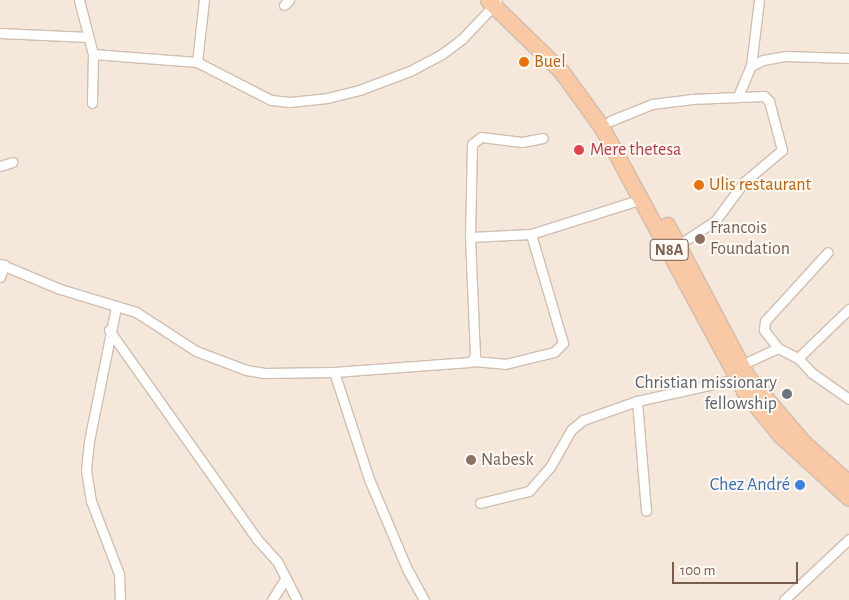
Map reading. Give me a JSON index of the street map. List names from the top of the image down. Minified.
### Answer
{"streets":{"highway":["N8A"]},"places":["Buel","Mere thetesa","Ulis restaurant","Francois Foundation","Christian missionary fellowship","Nabesk","Chez André"],"scale_bar":"100 m"}
